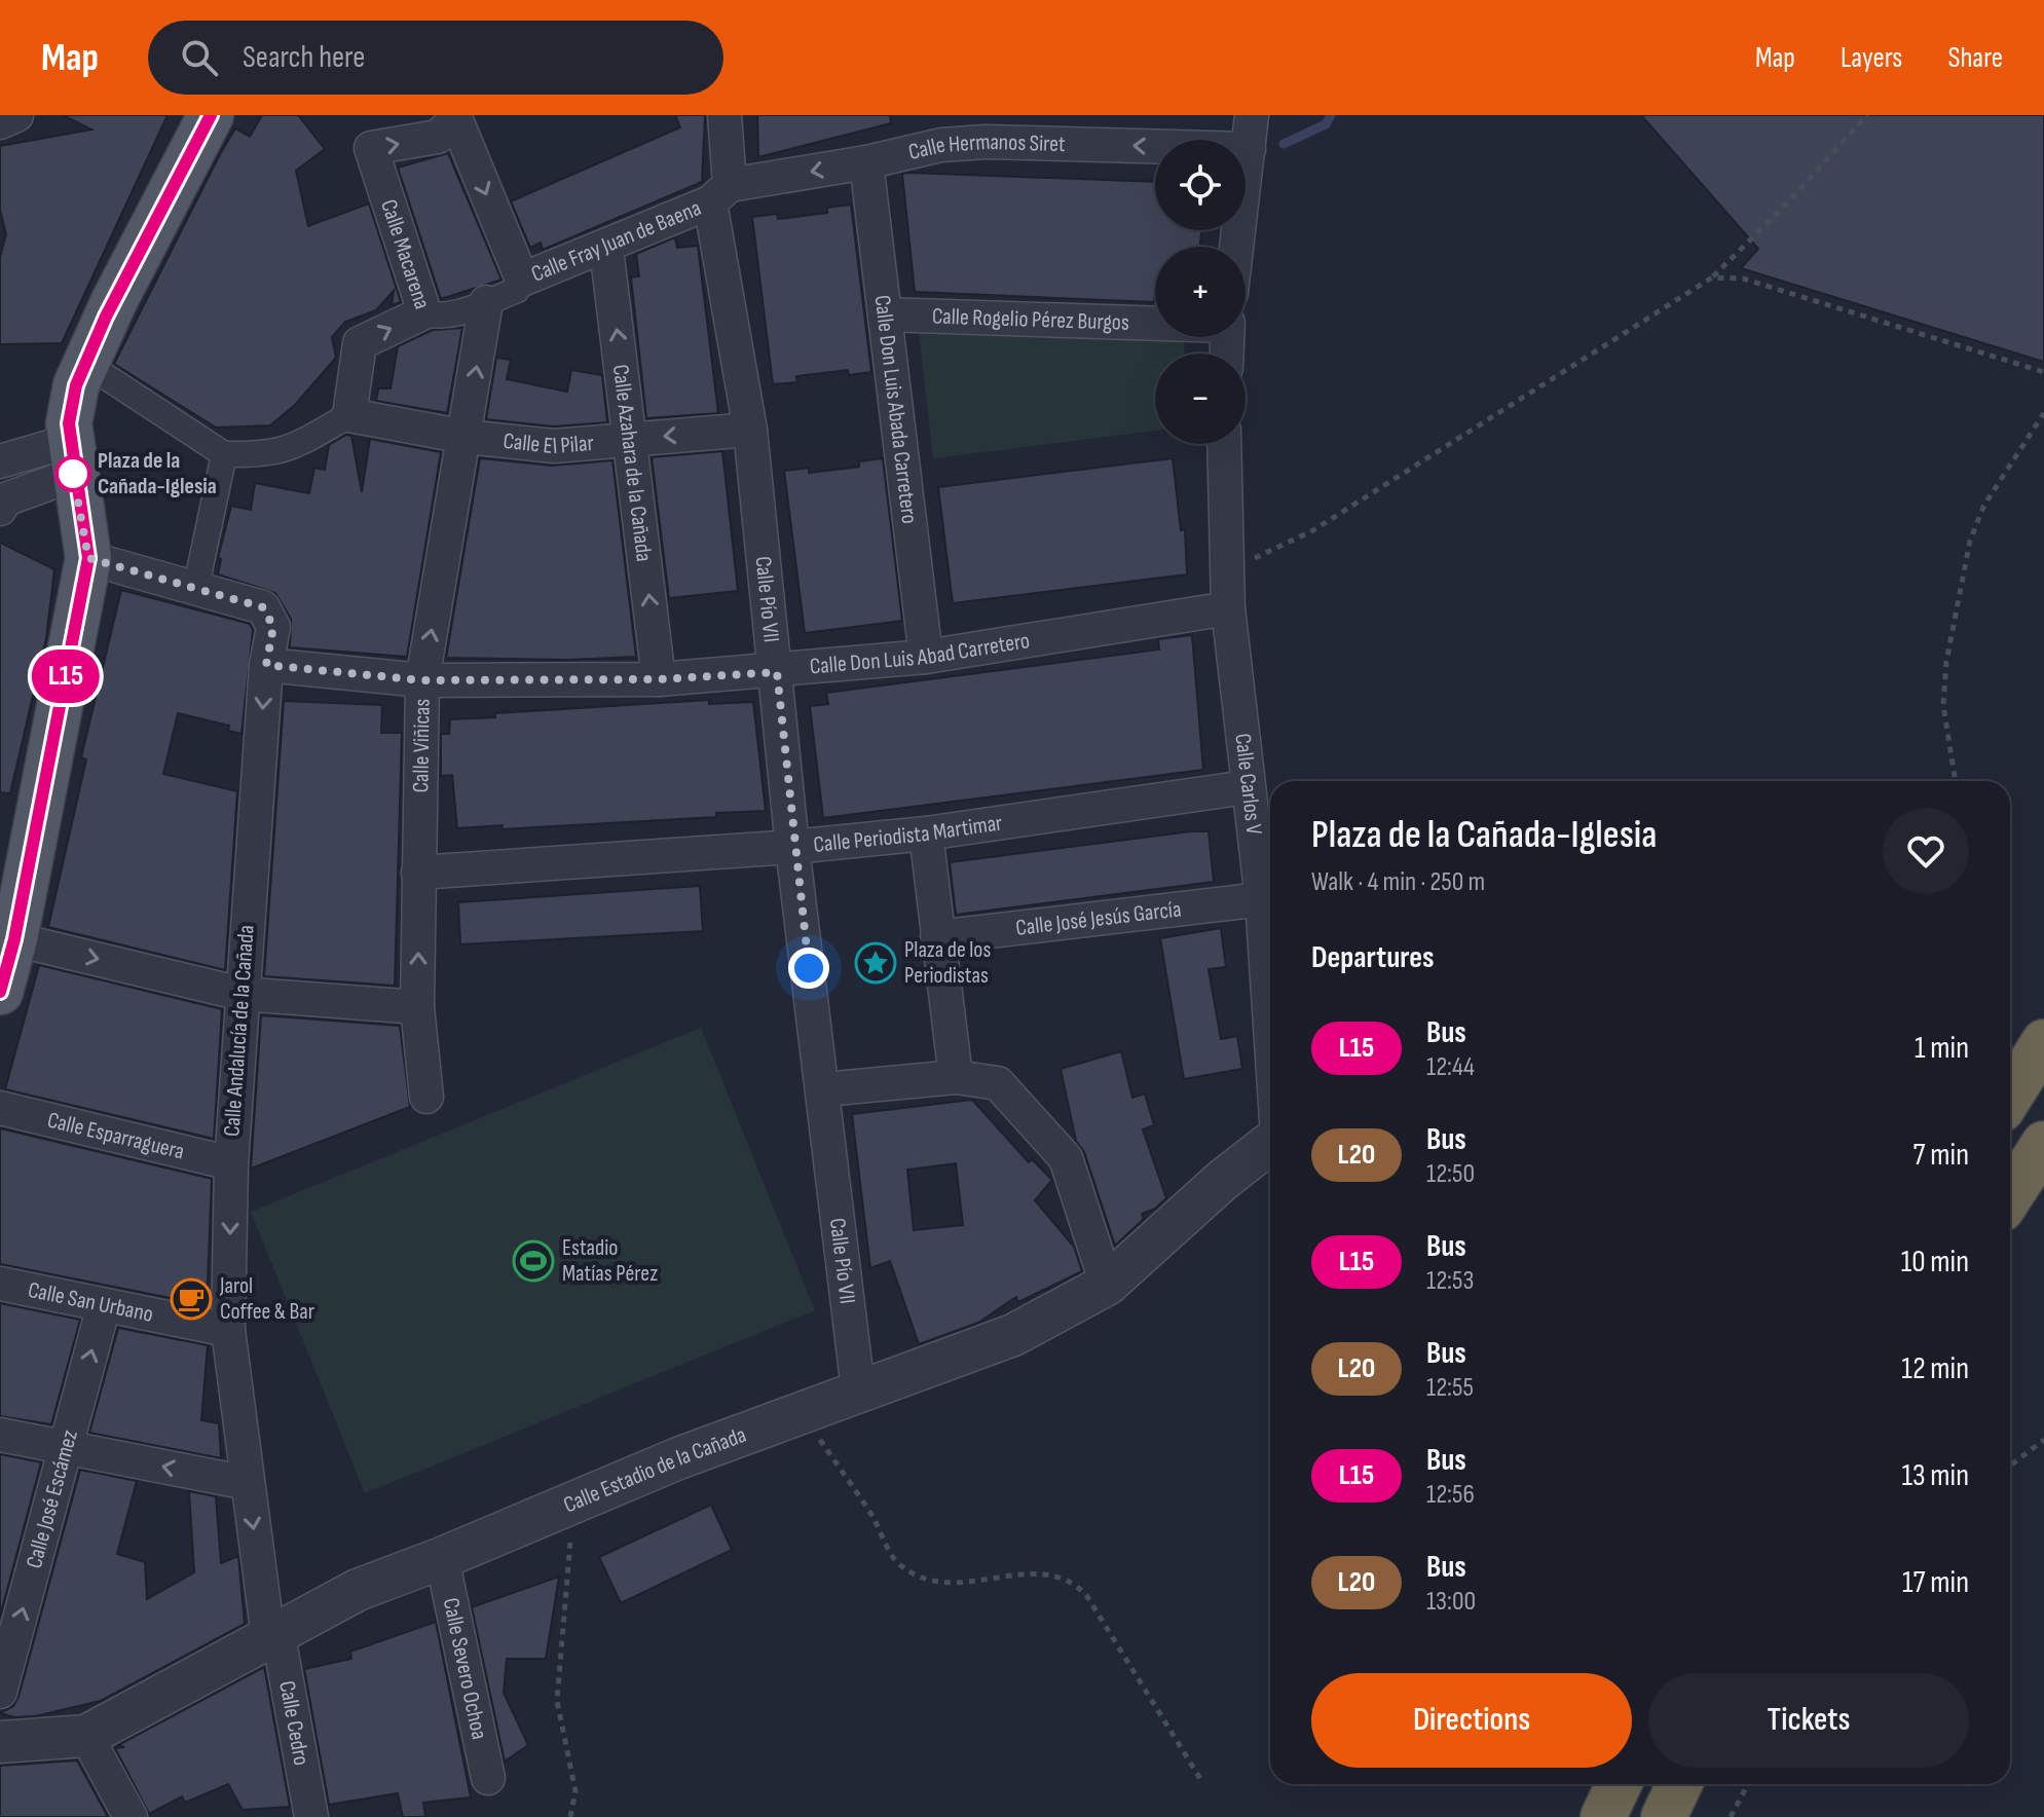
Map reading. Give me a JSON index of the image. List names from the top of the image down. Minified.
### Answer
{"streets":{"street":["Calle Hermanos Siret","Calle Fray Juan de Baena","Calle Macarena","Calle Rogelio Pérez Burgos","Calle Don Luis Abada Carretero","Calle El Pilar","Calle Azahara de la Cañada","Calle Pío VII","Calle Don Luis Abad Carretero","Calle Viñicas","Calle Carlos V","Calle Periodista Martimar","Calle José Jesús García","Calle Andalucía de la Cañada","Calle Esparraguera","Calle San Urbano","Calle Estadio de la Cañada","Calle José Escámez","Calle Severo Ochoa","Calle Cedro"]},"crossings":[["Calle Hermanos Siret","Calle Fray Juan de Baena"],["Calle Hermanos Siret","Calle Don Luis Abada Carretero"],["Calle Hermanos Siret","Calle Pío VII"],["Calle Fray Juan de Baena","Calle Azahara de la Cañada"],["Calle Fray Juan de Baena","Calle Pío VII"],["Calle Macarena","Calle El Pilar"],["Calle Rogelio Pérez Burgos","Calle Don Luis Abada Carretero"],["Calle Don Luis Abada Carretero","Calle Don Luis Abad Carretero"],["Calle El Pilar","Calle Azahara de la Cañada"],["Calle El Pilar","Calle Pío VII"],["Calle El Pilar","Calle Viñicas"],["Calle Azahara de la Cañada","Calle Don Luis Abad Carretero"],["Calle Pío VII","Calle Don Luis Abad Carretero"],["Calle Pío VII","Calle Periodista Martimar"],["Calle Pío VII","Calle Estadio de la Cañada"],["Calle Don Luis Abad Carretero","Calle Viñicas"],["Calle Don Luis Abad Carretero","Calle Carlos V"],["Calle Don Luis Abad Carretero","Calle Andalucía de la Cañada"],["Calle Viñicas","Calle Periodista Martimar"],["Calle Carlos V","Calle Periodista Martimar"],["Calle Carlos V","Calle José Jesús García"],["Calle Andalucía de la Cañada","Calle Esparraguera"],["Calle Andalucía de la Cañada","Calle San Urbano"],["Calle Andalucía de la Cañada","Calle Estadio de la Cañada"],["Calle Andalucía de la Cañada","Calle Cedro"],["Calle San Urbano","Calle José Escámez"],["Calle Estadio de la Cañada","Calle Severo Ochoa"],["Calle Estadio de la Cañada","Calle Cedro"]],"one_way":["Calle Hermanos Siret","Calle Azahara de la Cañada","Calle Viñicas","Calle Andalucía de la Cañada","Calle José Escámez"],"places":{"other":["Plaza de la Cañada-Iglesia"],"place":["Plaza de los Periodistas"],"sports":["Estadio Matías Pérez"],"cafe":["Jarol Coffee & Bar"]},"lines":["bus line L15"],"page":{"header":"Map","search":"Search here","nav":["Map","Layers","Share"],"on_map":"L15","map_buttons":["+","−"],"heading":[["Plaza de la Cañada-Iglesia","Walk · 4 min · 250 m"],"Departures"],"list":[{"mark":"L15","name":"Bus","note":"12:44","value":"1 min"},{"mark":"L20","name":"Bus","note":"12:50","value":"7 min"},{"mark":"L15","name":"Bus","note":"12:53","value":"10 min"},{"mark":"L20","name":"Bus","note":"12:55","value":"12 min"},{"mark":"L15","name":"Bus","note":"12:56","value":"13 min"},{"mark":"L20","name":"Bus","note":"13:00","value":"17 min"}],"buttons":["Directions","Tickets"]}}
